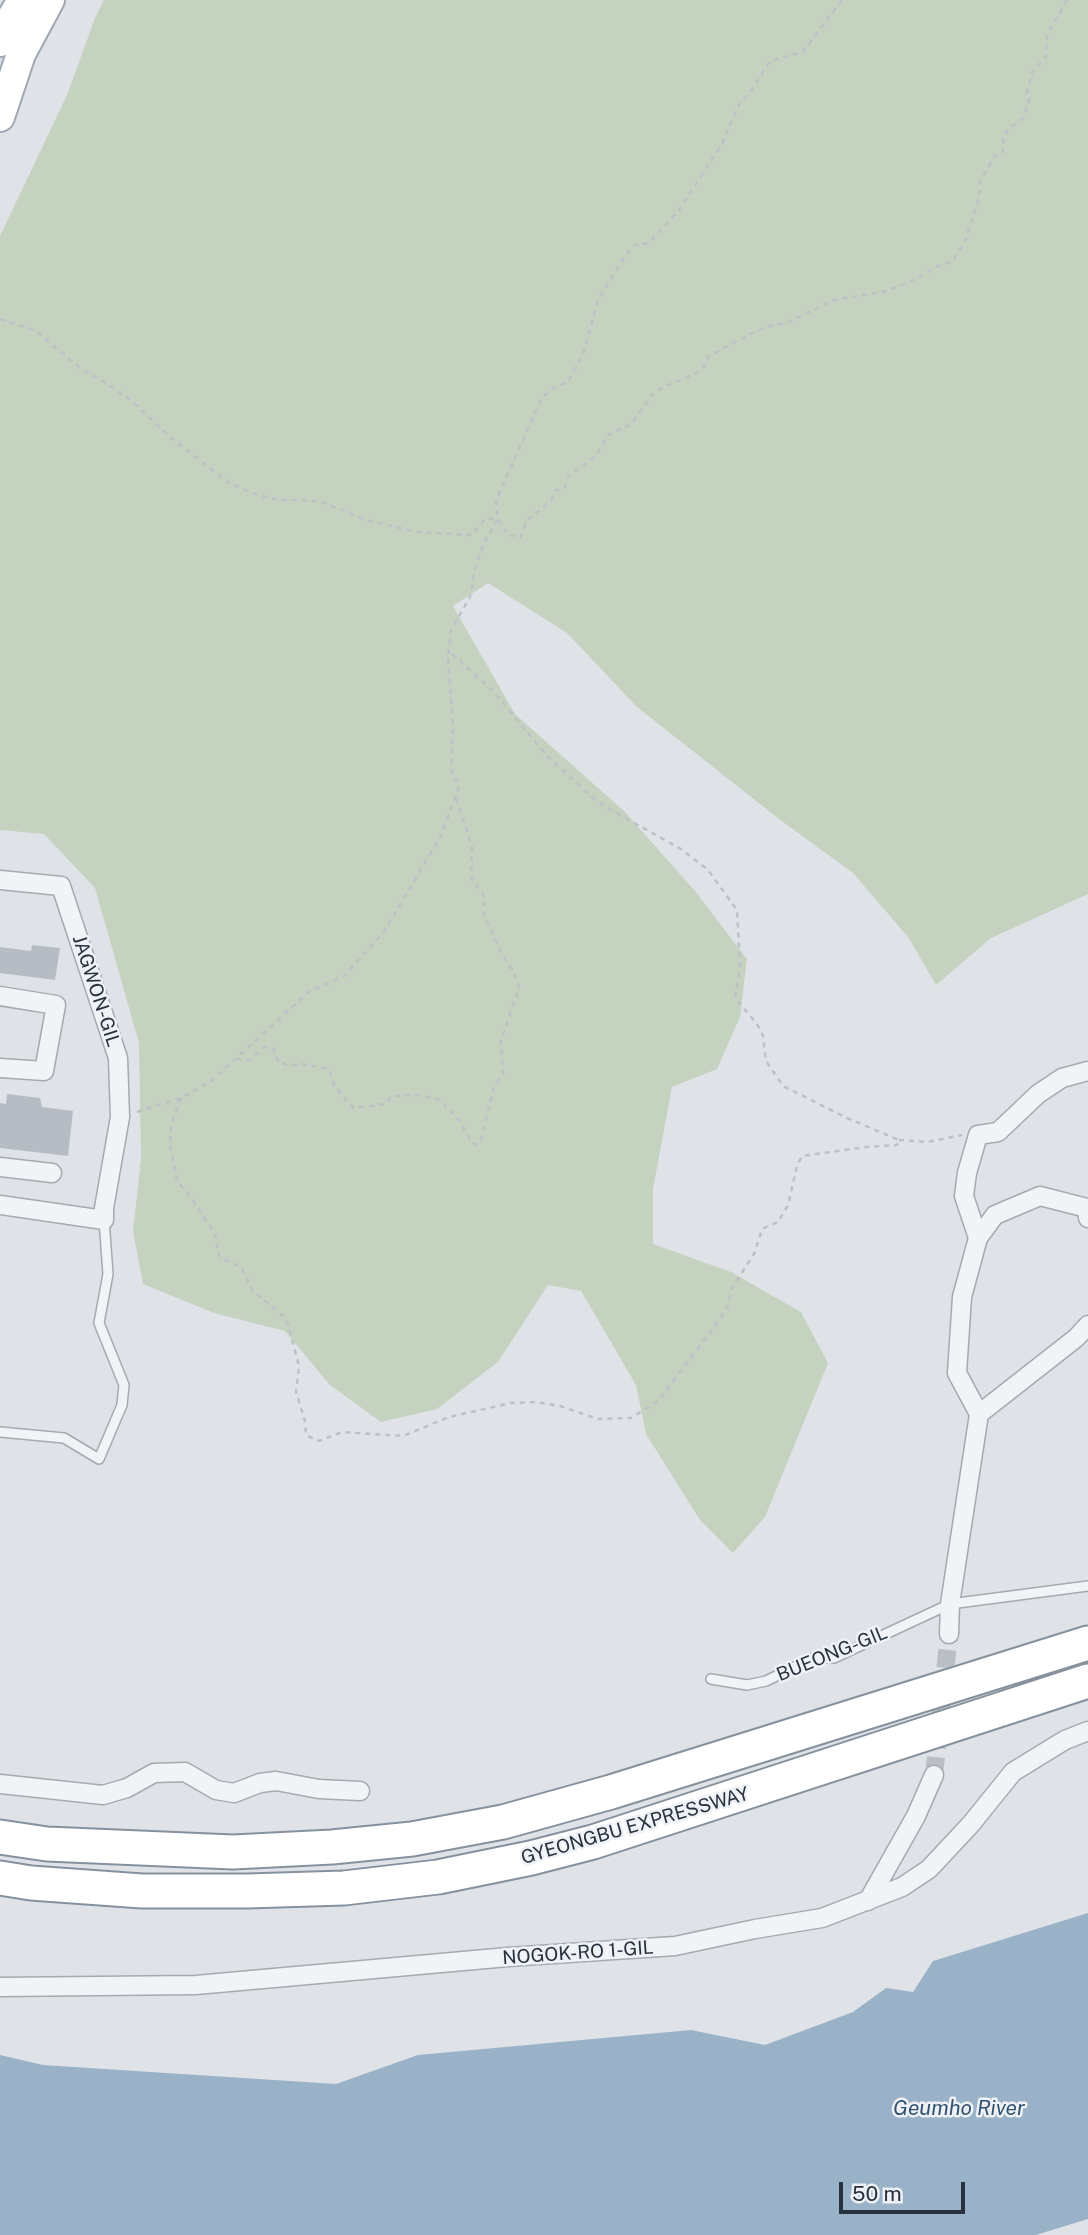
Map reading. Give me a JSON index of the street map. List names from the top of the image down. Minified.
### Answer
{"streets":{"highway":["GYEONGBU EXPRESSWAY"],"street":["JAGWON-GIL","NOGOK-RO 1-GIL"],"lane":["BUEONG-GIL"]},"water":["Geumho River"],"scale_bar":"50 m"}
